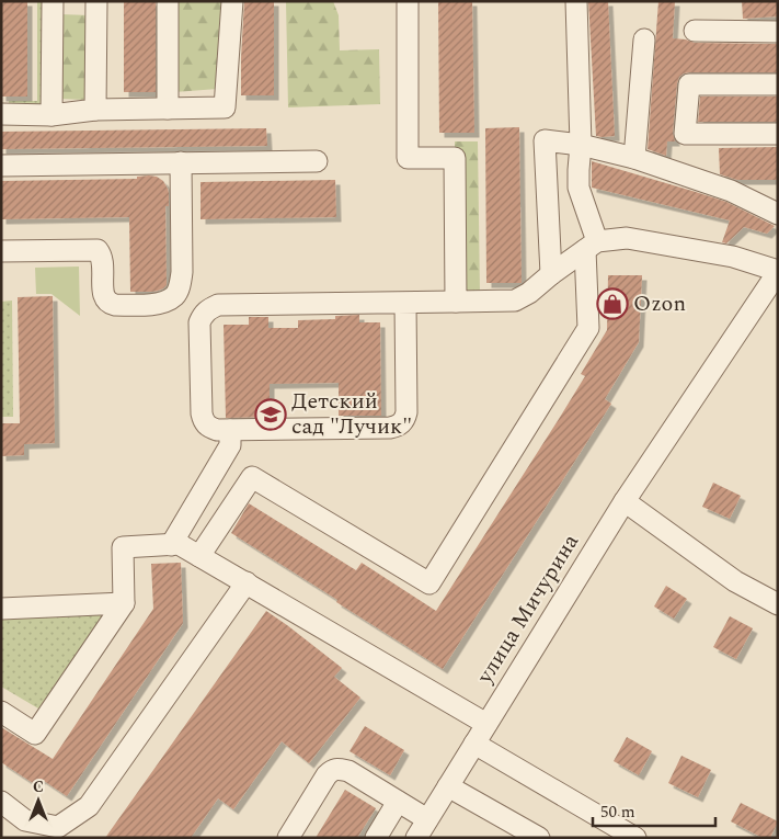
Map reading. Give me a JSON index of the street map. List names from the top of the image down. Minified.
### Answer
{"streets":{"street":["улица Мичурина"]},"places":{"shop":["Ozon"],"school or university":["Детский сад \"Лучик\""]},"scale_bar":"50 m","north":"top"}
